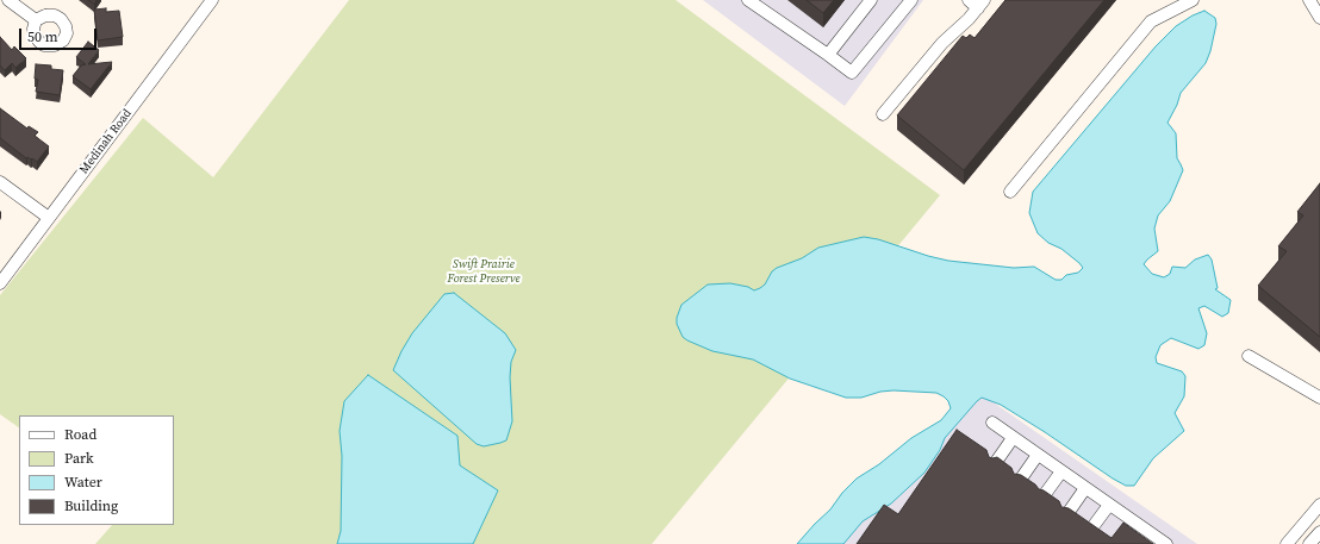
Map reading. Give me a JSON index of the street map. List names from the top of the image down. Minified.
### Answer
{"streets":{"street":["Medinah Road"]},"parks":["Swift Prairie Forest Preserve"],"legend":["Road","Park","Water","Building"],"scale_bar":"50 m"}
